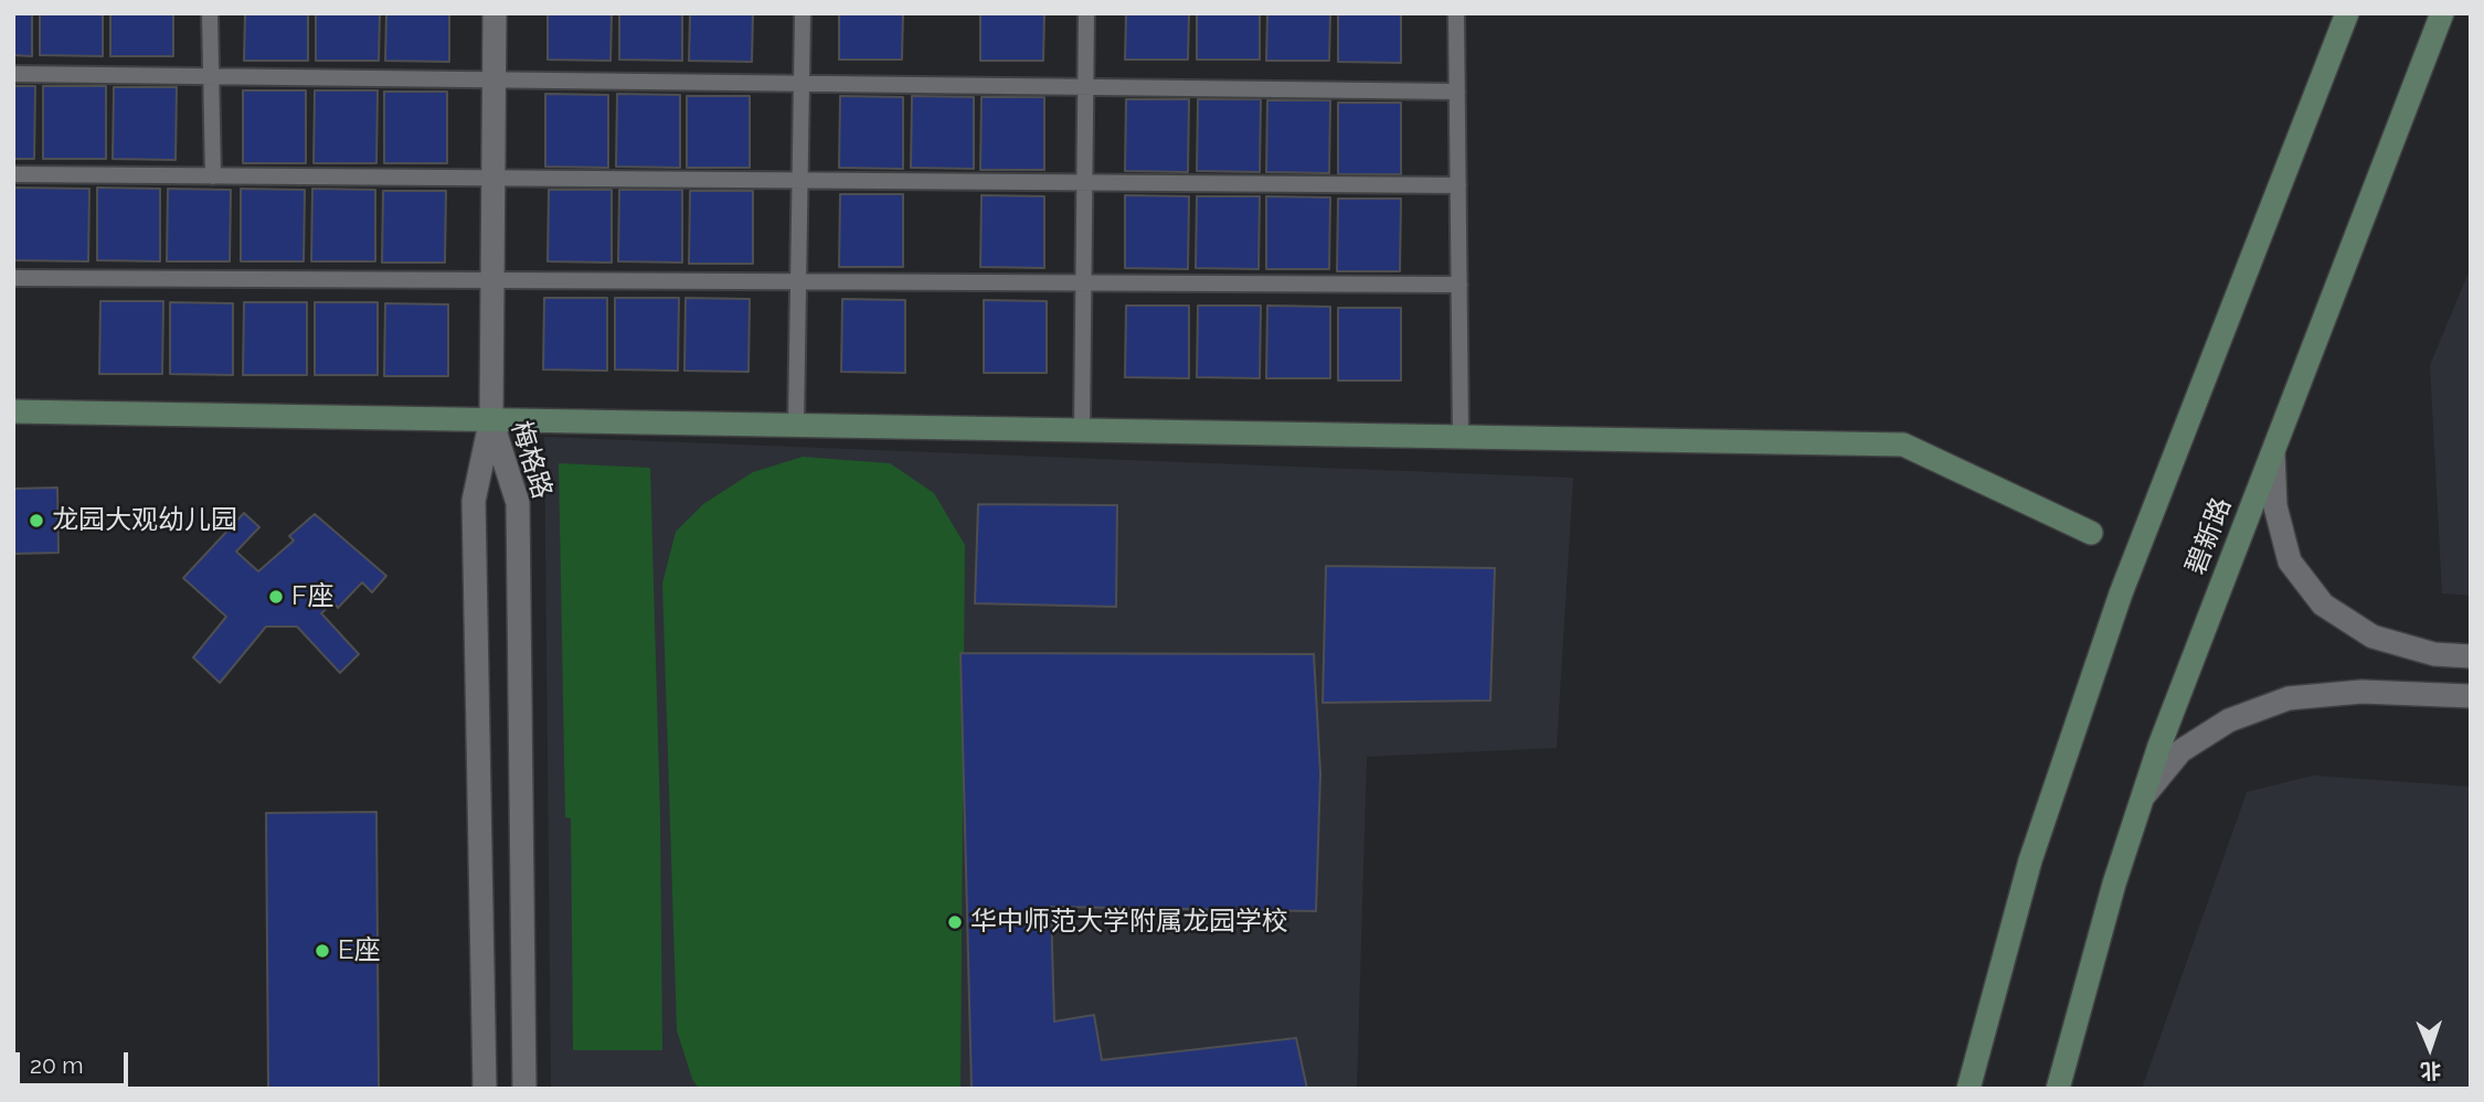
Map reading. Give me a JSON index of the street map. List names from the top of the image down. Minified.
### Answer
{"streets":{"main road":["碧新路"],"street":["梅格路"]},"places":["龙园大观幼儿园","F座","华中师范大学附属龙园学校","E座"],"scale_bar":"20 m","north":"bottom"}
